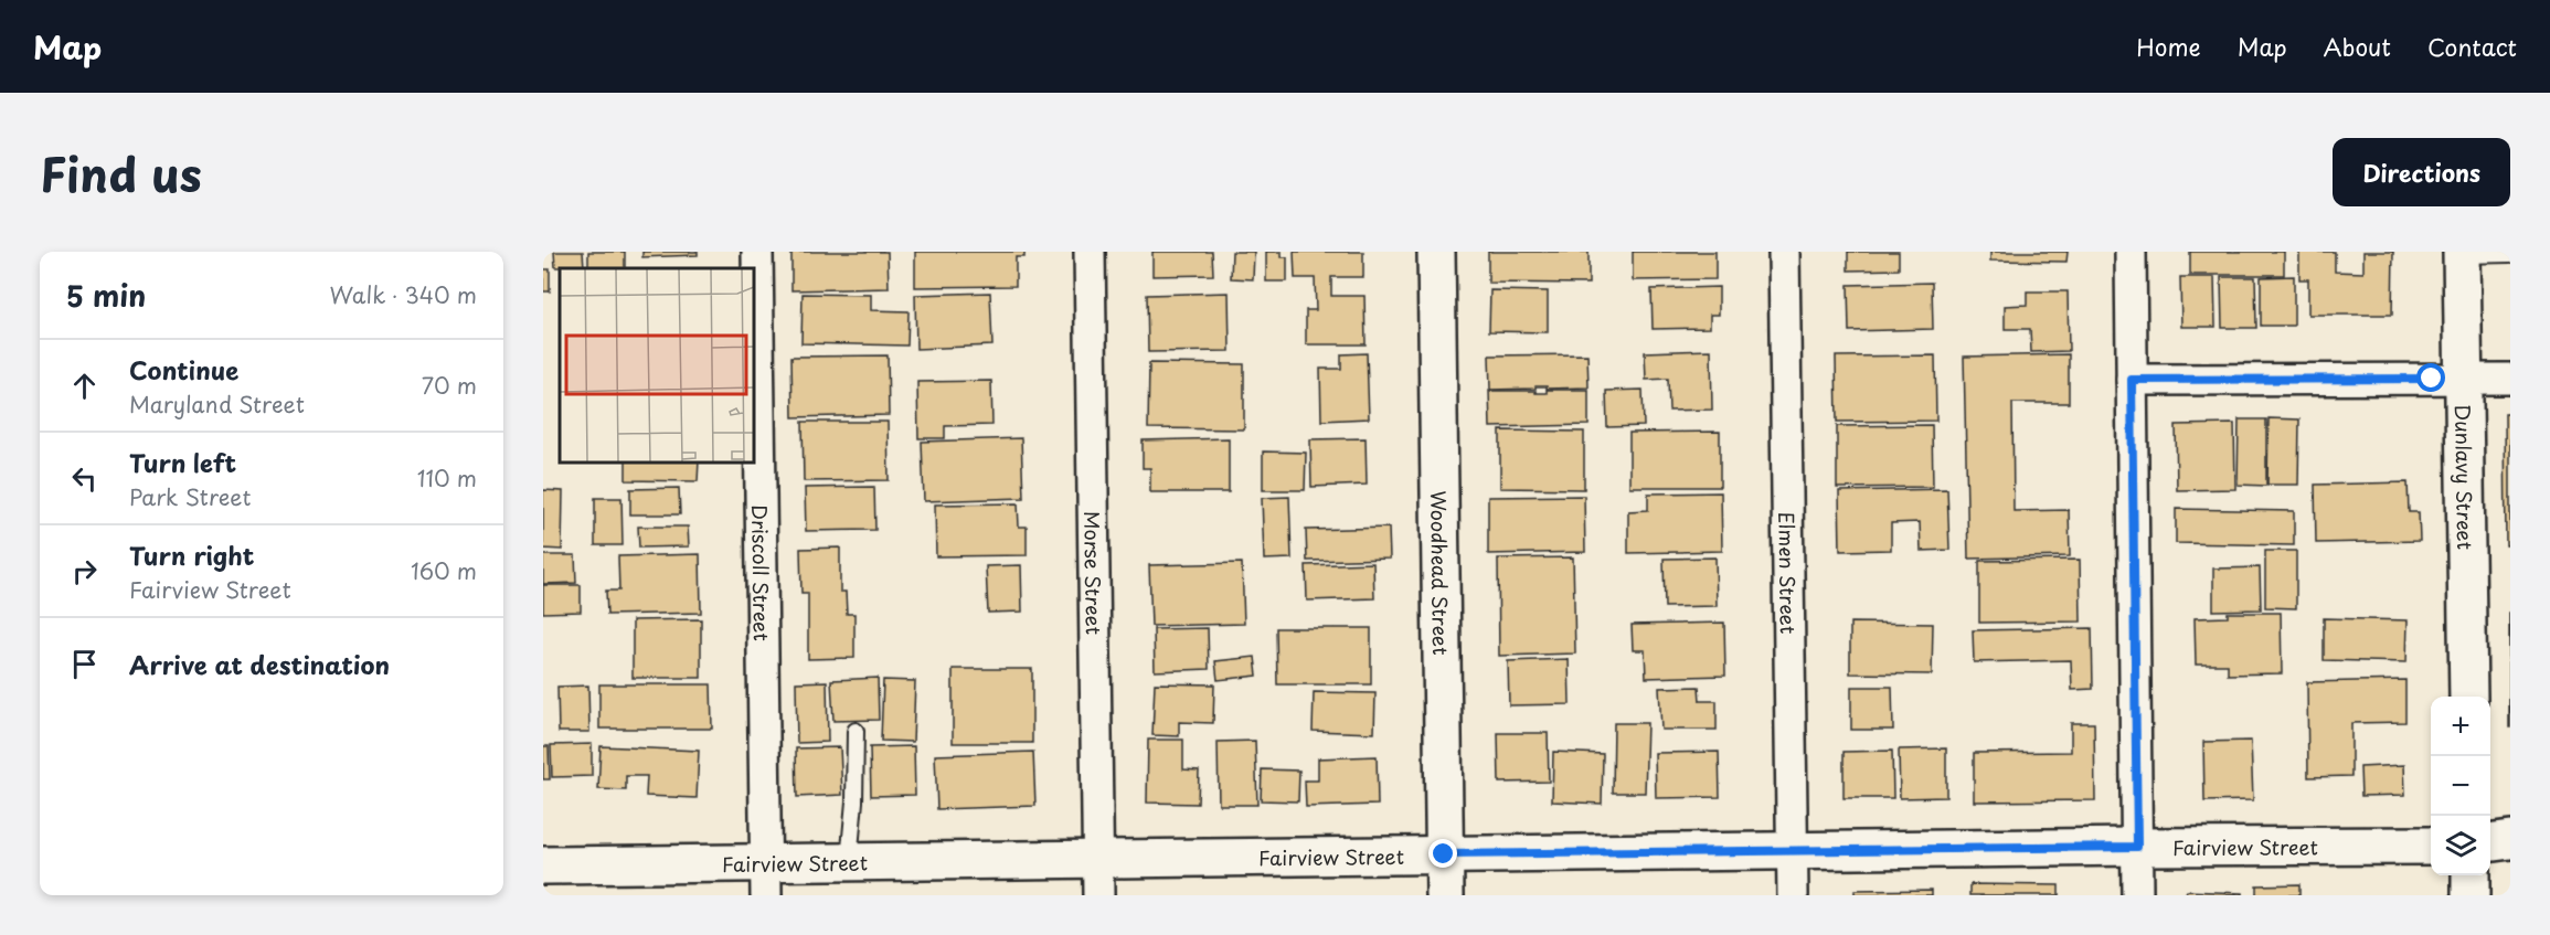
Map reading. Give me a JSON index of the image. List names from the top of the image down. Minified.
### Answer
{"streets":{"street":["Dunlavy Street","Morse Street","Woodhead Street","Driscoll Street","Elmen Street","Fairview Street"]},"crossings":[["Morse Street","Fairview Street"],["Woodhead Street","Fairview Street"],["Driscoll Street","Fairview Street"],["Elmen Street","Fairview Street"]],"page":{"header":"Map","nav":["Home","Map","About","Contact"],"title":"Find us","buttons":"Directions","heading":["5 min","Walk · 340 m"],"list":[["Continue","Maryland Street","70 m"],["Turn left","Park Street","110 m"],["Turn right","Fairview Street","160 m"],"Arrive at destination"],"map_buttons":["+","−"]}}
